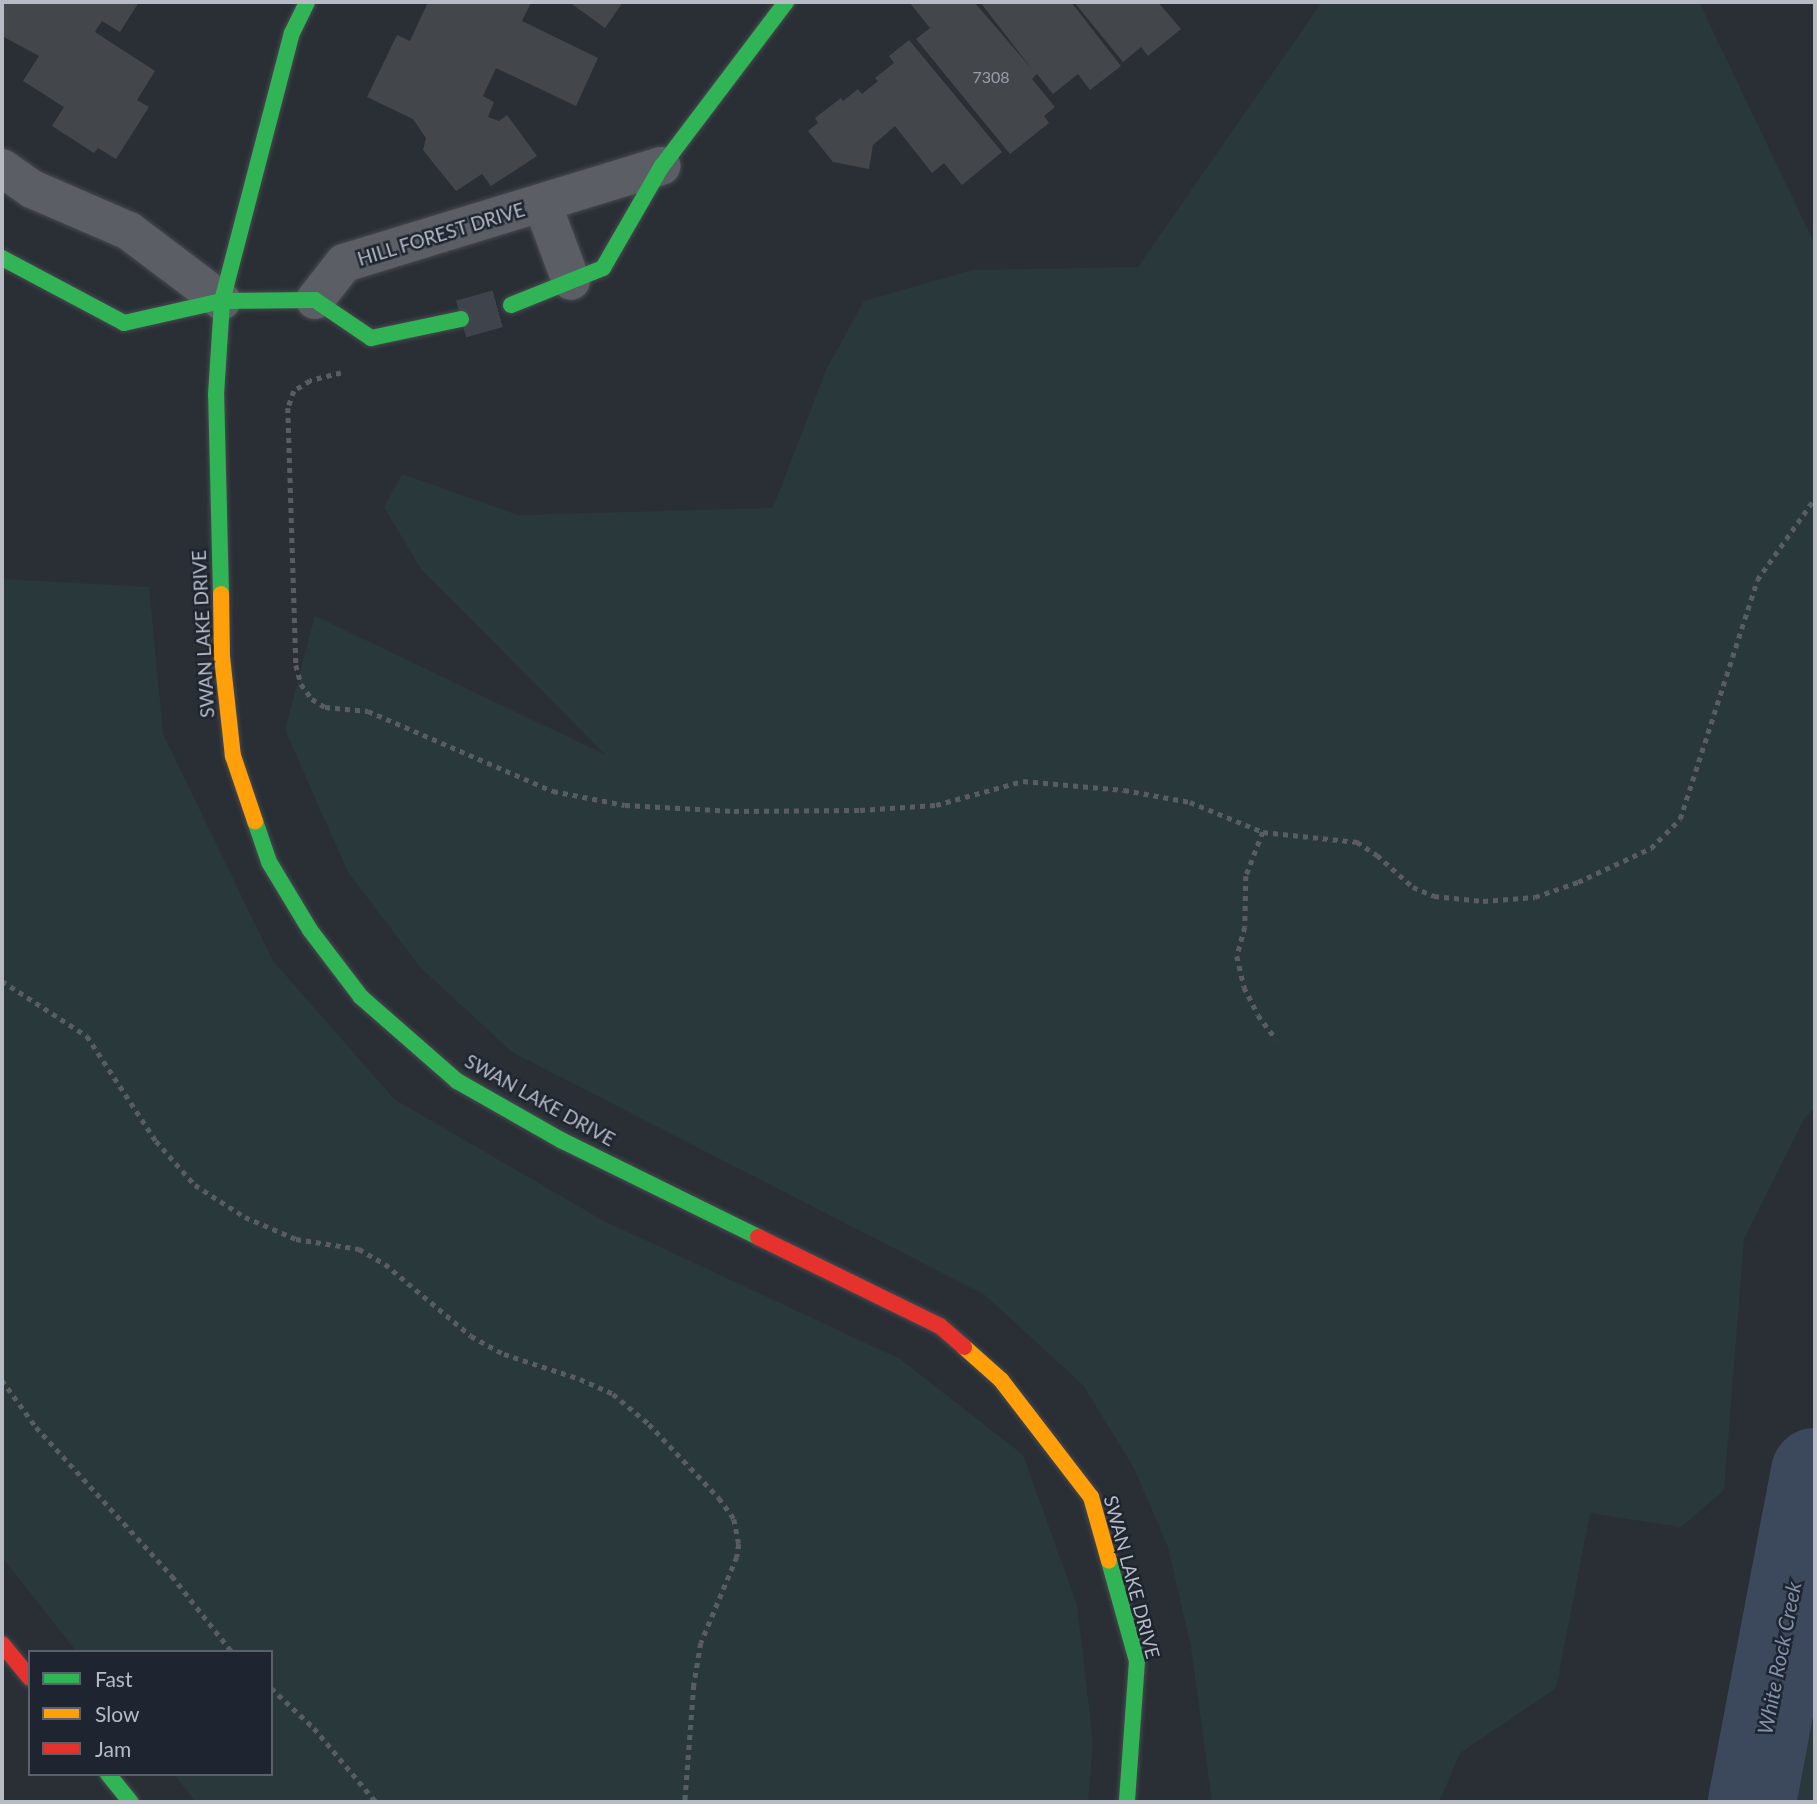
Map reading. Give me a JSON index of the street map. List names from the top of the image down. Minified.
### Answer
{"streets":{"street":["HILL FOREST DRIVE","SWAN LAKE DRIVE"]},"water":["White Rock Creek"],"house_numbers":["7308"],"legend":["Fast","Slow","Jam"]}
